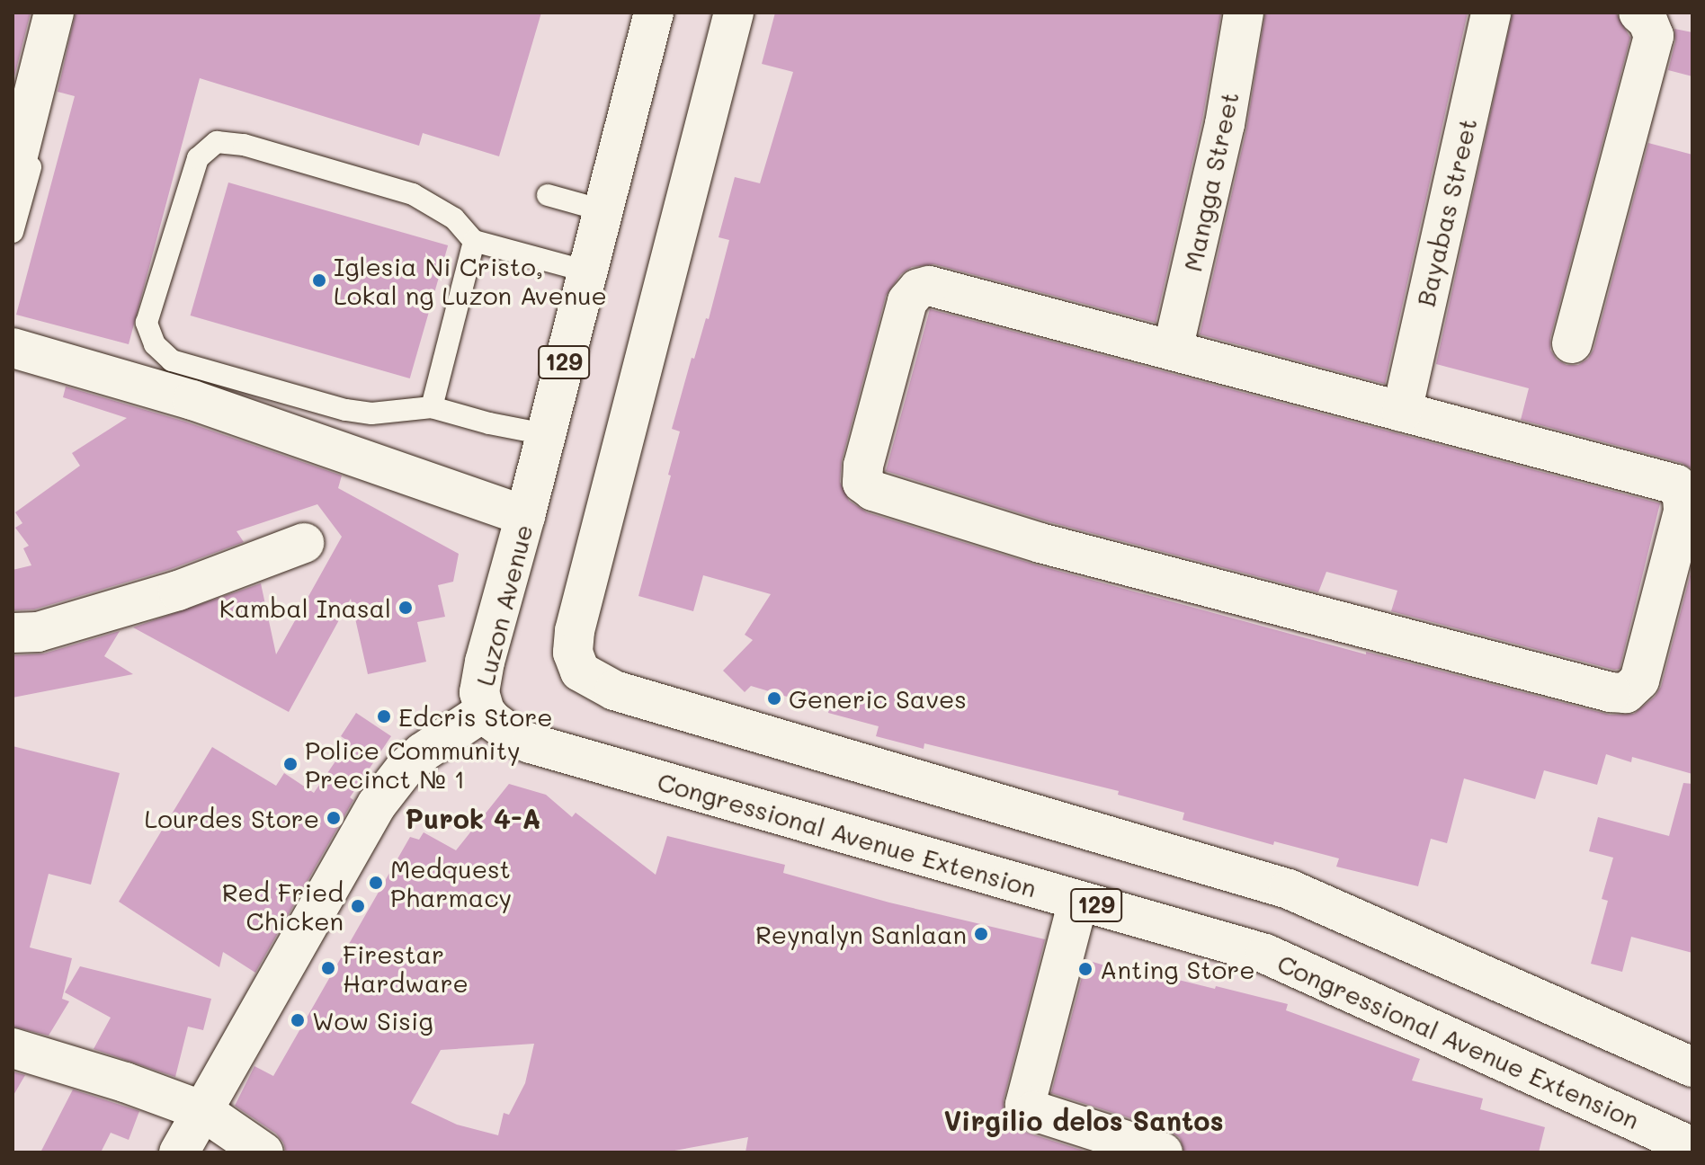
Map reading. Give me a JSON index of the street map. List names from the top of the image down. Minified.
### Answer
{"streets":{"street":["Mangga Street","Bayabas Street","129","Luzon Avenue","Congressional Avenue Extension"]},"crossings":[["Luzon Avenue","Congressional Avenue Extension"]],"districts":["Purok 4-A","Virgilio delos Santos"],"places":["Iglesia Ni Cristo, Lokal ng Luzon Avenue","Kambal Inasal","Generic Saves","Edcris Store","Police Community Precinct № 1","Lourdes Store","Medquest Pharmacy","Red Fried Chicken","Reynalyn Sanlaan","Firestar Hardware","Anting Store","Wow Sisig"]}
